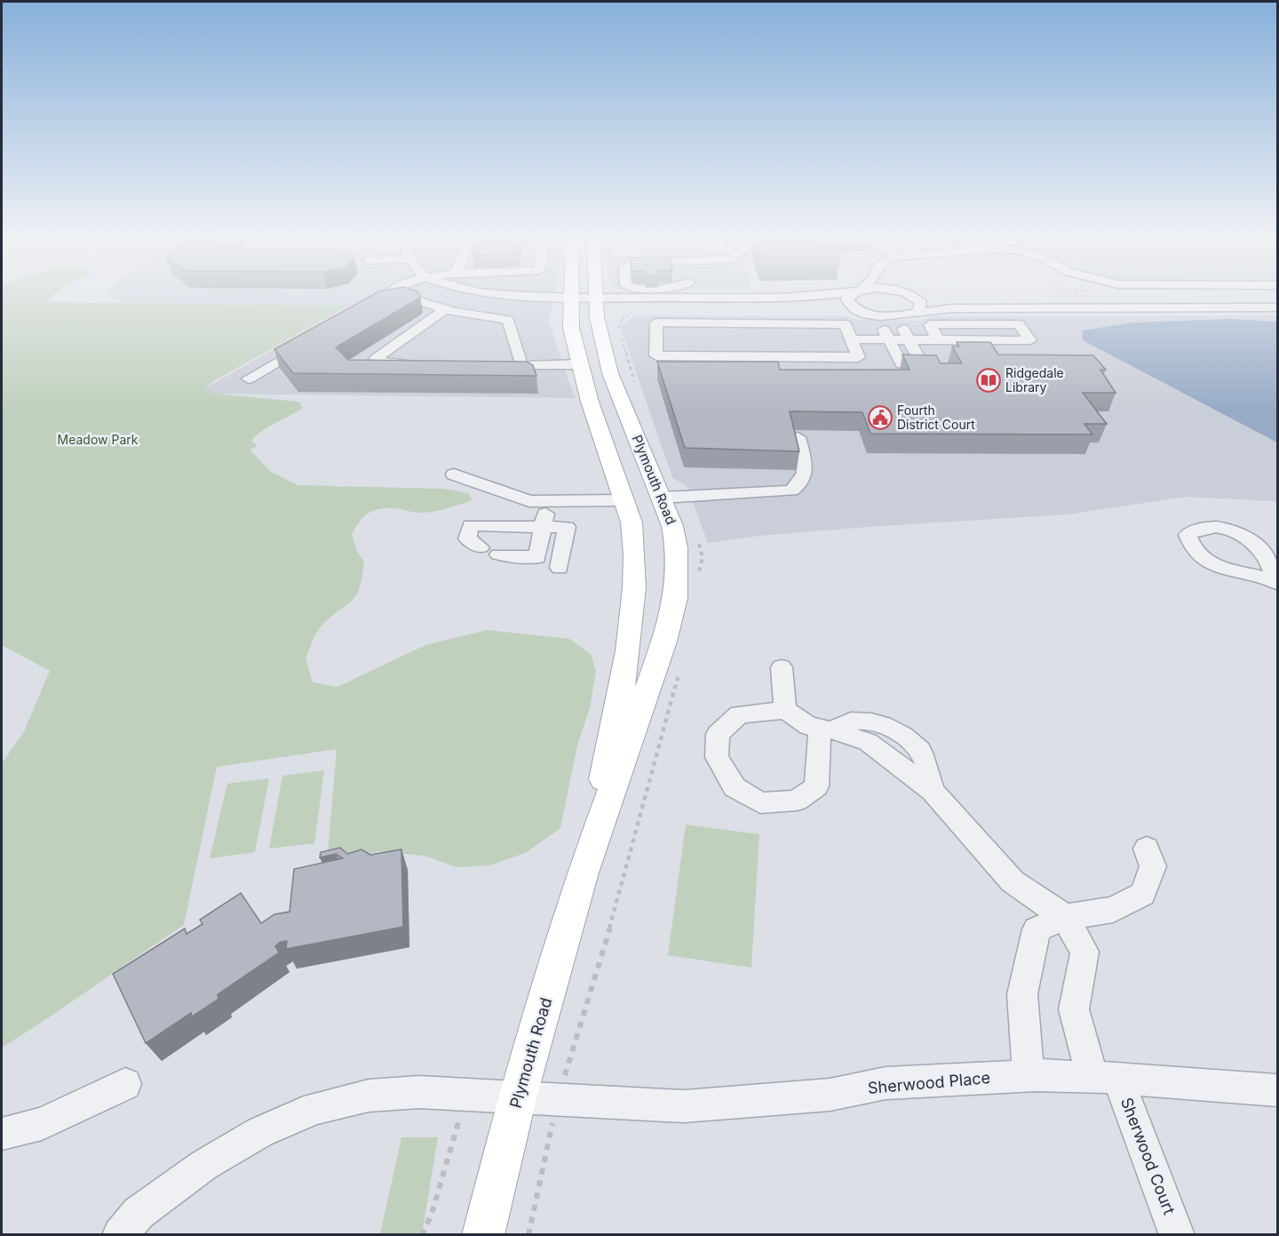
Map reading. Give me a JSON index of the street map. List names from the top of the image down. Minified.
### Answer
{"streets":{"main road":["Plymouth Road"],"street":["Sherwood Place","Sherwood Court"]},"crossings":[["Plymouth Road","Sherwood Place"],["Sherwood Place","Sherwood Court"]],"parks":["Meadow Park"],"places":{"library":["Ridgedale Library"],"public building":["Fourth District Court"]}}
